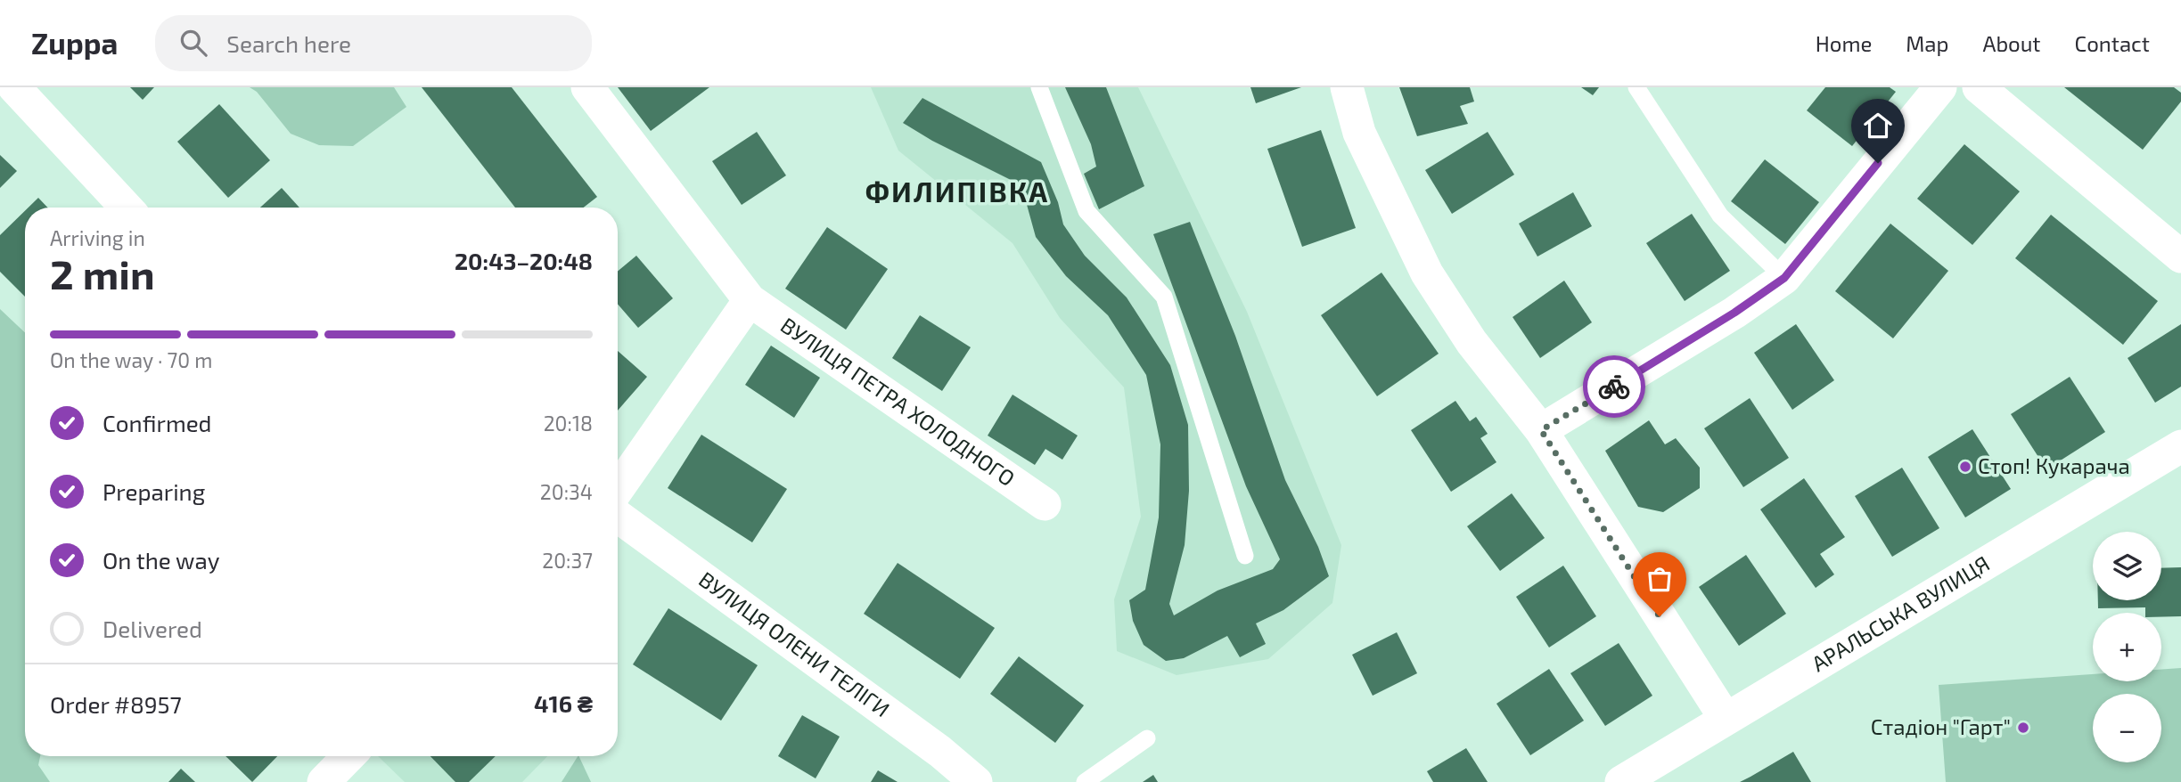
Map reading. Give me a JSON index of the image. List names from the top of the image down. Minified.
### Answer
{"streets":{"street":["ВУЛИЦЯ ПЕТРА ХОЛОДНОГО","АРАЛЬСЬКА ВУЛИЦЯ","ВУЛИЦЯ ОЛЕНИ ТЕЛІГИ"]},"districts":["ФИЛИПІВКА"],"places":["Стоп! Кукарача","Стадіон \"Гарт\""],"page":{"header":"Zuppa","search":"Search here","nav":["Home","Map","About","Contact"],"heading":["2 min","Arriving in","20:43–20:48"],"panel":["Order #8957","416 ₴"],"bar":"On the way · 70 m","list":[["Confirmed","20:18"],["Preparing","20:34"],["On the way","20:37"],"Delivered"],"map_buttons":["+","−"]}}
